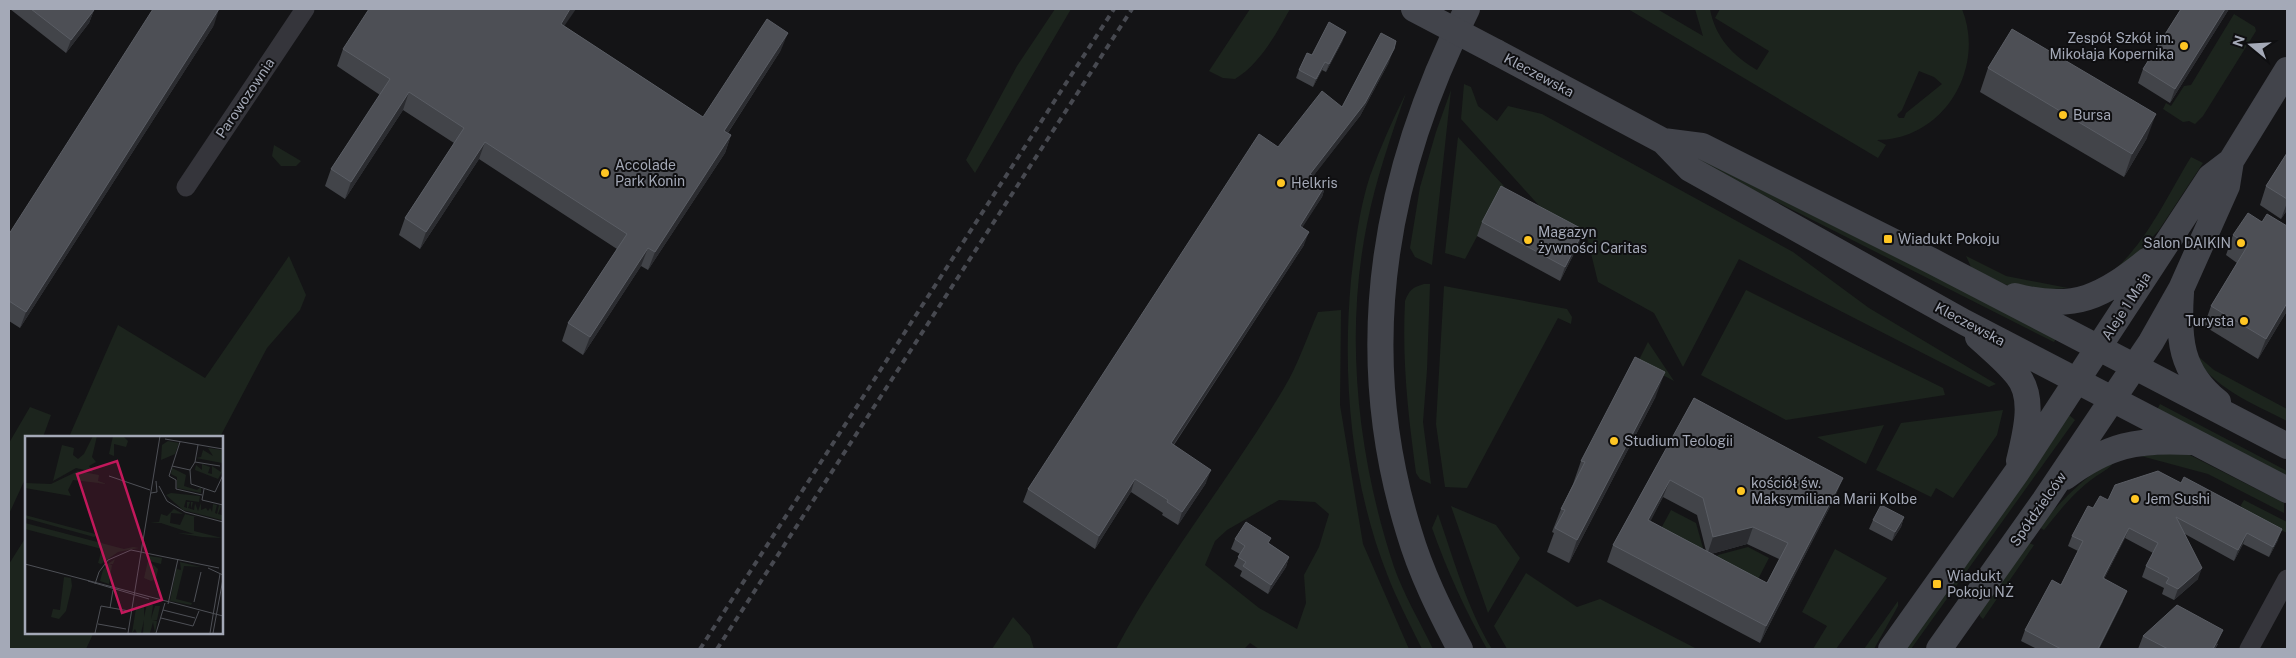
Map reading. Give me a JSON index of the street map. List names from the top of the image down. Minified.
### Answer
{"streets":{"main road":["Kleczewska","Aleje 1 Maja","Spółdzielców"],"street":["Parowozownia"]},"crossings":[["Kleczewska","Aleje 1 Maja"],["Kleczewska","Spółdzielców"],["Aleje 1 Maja","Spółdzielców"]],"places":{"other":["Zespół Szkół im. Mikołaja Kopernika","Bursa","Accolade Park Konin","Helkris","Magazyn żywności Caritas","Salon DAIKIN","Turysta","Studium Teologii","kościół św. Maksymiliana Marii Kolbe","Jem Sushi"],"transit":["Wiadukt Pokoju","Wiadukt Pokoju NŻ"]},"north":"left"}
